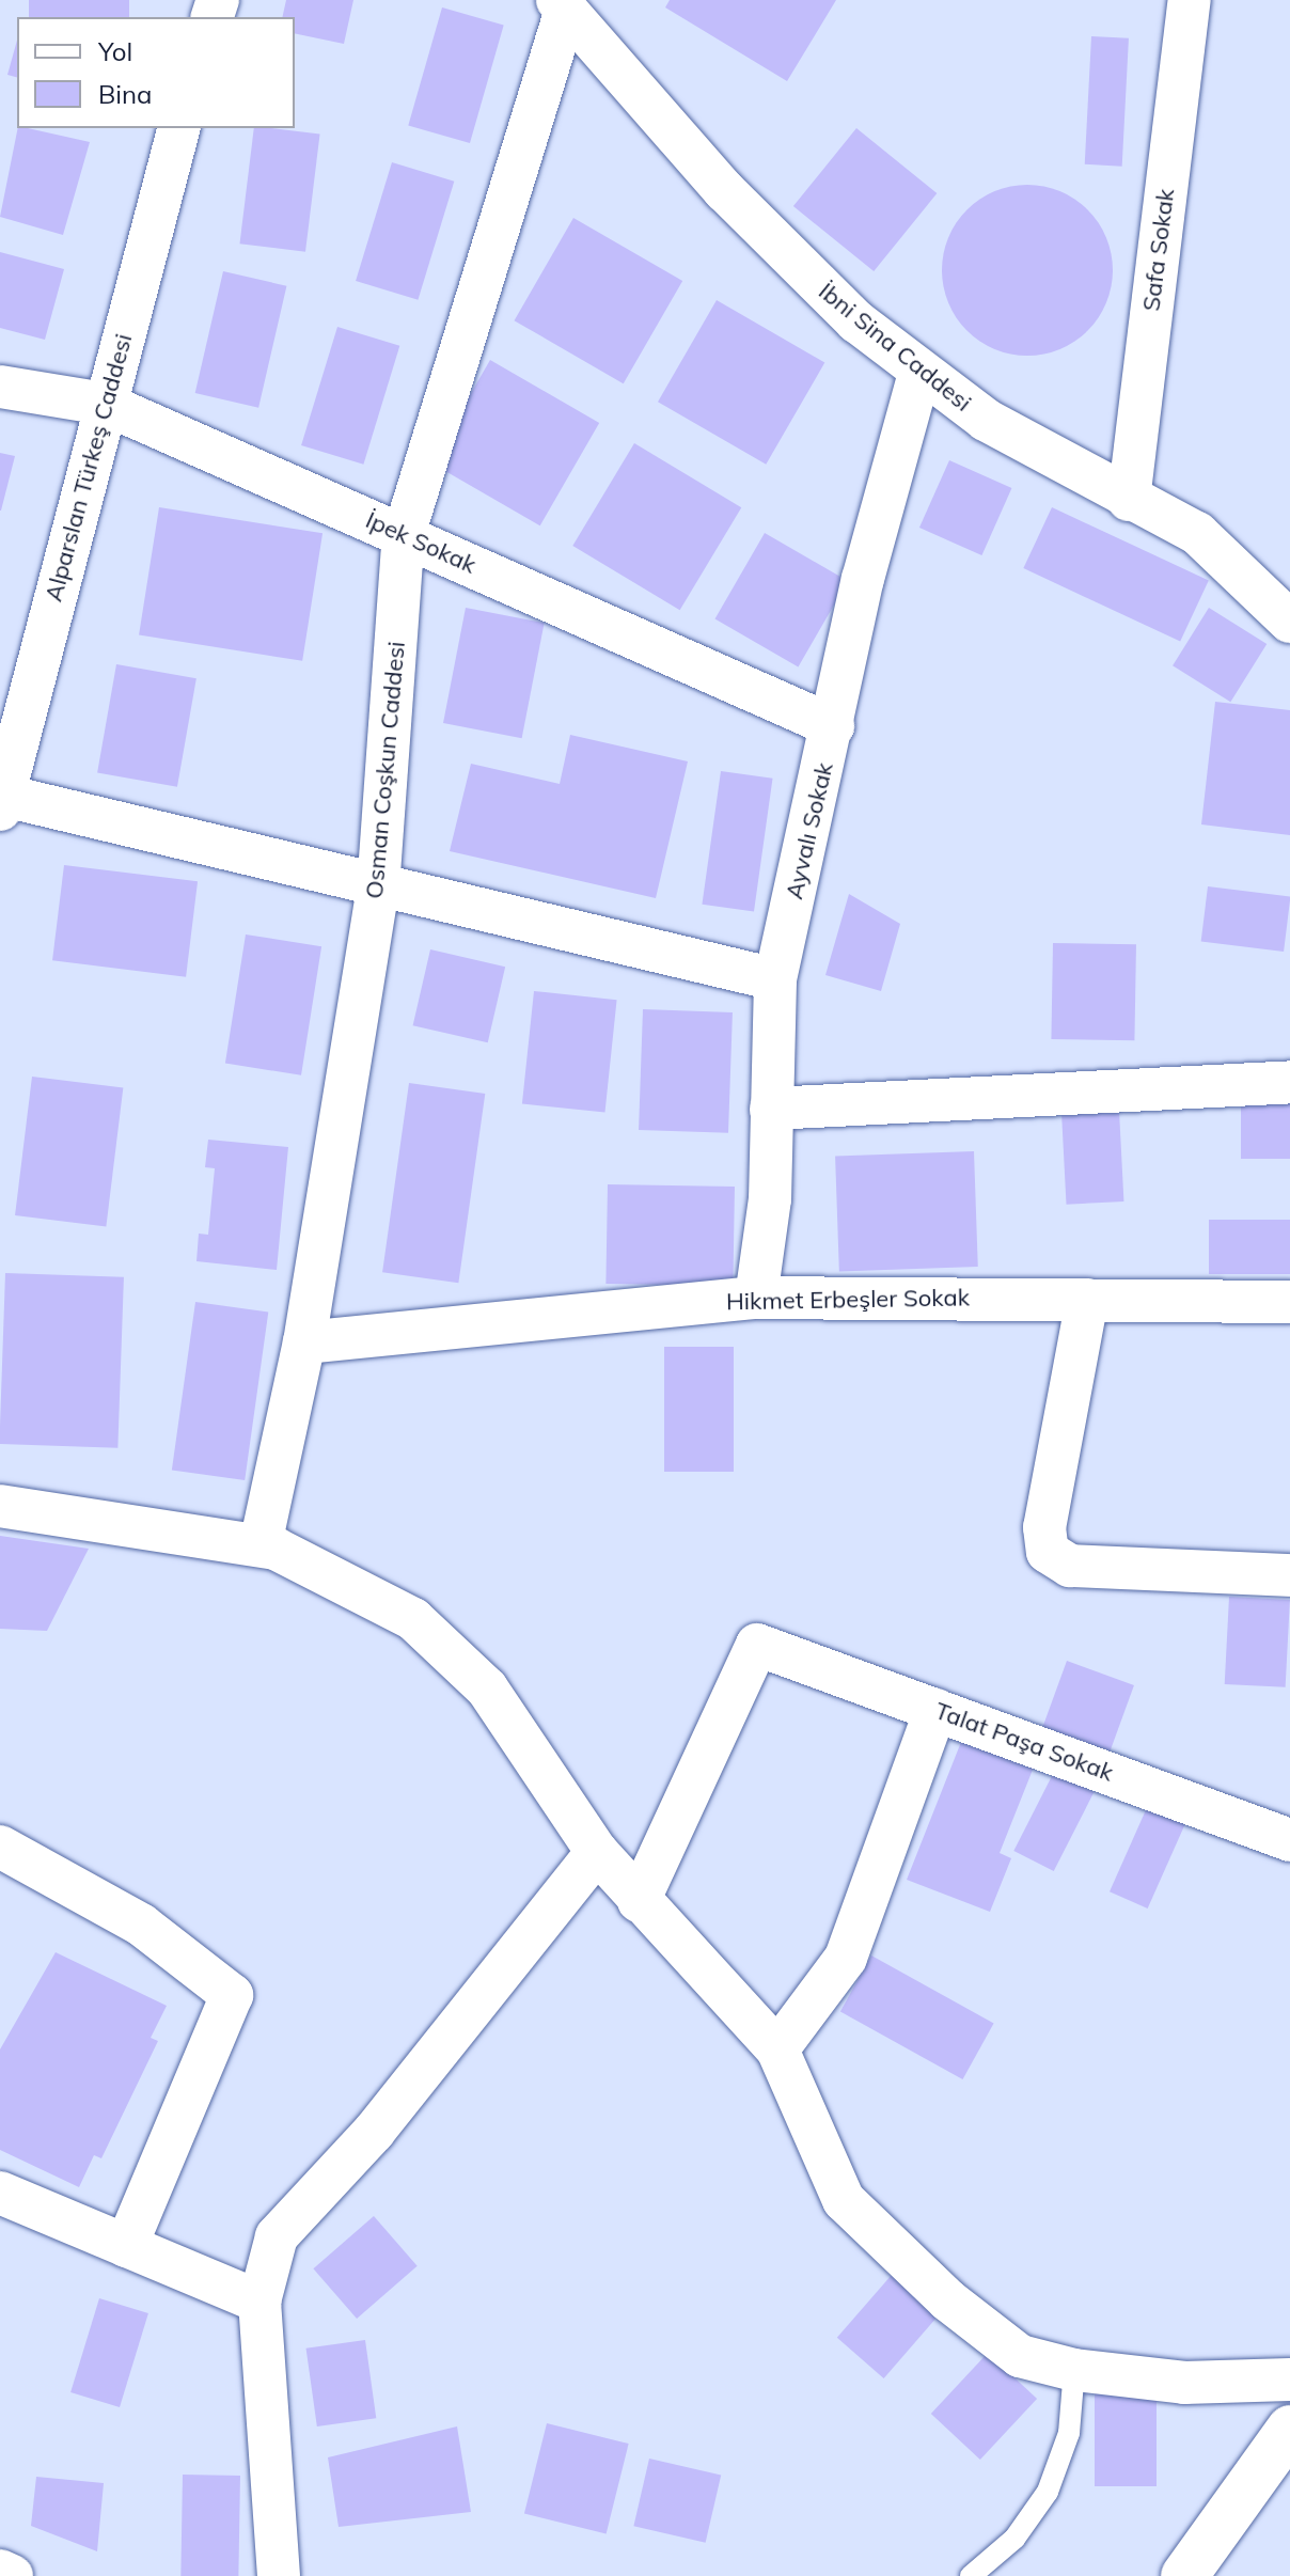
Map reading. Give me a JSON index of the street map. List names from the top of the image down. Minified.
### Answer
{"streets":{"street":["Safa Sokak","İbni Sina Caddesi","Alparslan Türkeş Caddesi","İpek Sokak","Osman Coşkun Caddesi","Ayvalı Sokak","Hikmet Erbeşler Sokak","Talat Paşa Sokak"]},"crossings":[["Safa Sokak","İbni Sina Caddesi"],["İbni Sina Caddesi","Osman Coşkun Caddesi"],["İbni Sina Caddesi","Ayvalı Sokak"],["Alparslan Türkeş Caddesi","İpek Sokak"],["İpek Sokak","Osman Coşkun Caddesi"],["İpek Sokak","Ayvalı Sokak"],["Osman Coşkun Caddesi","Hikmet Erbeşler Sokak"],["Ayvalı Sokak","Hikmet Erbeşler Sokak"]],"legend":["Yol","Bina"]}
